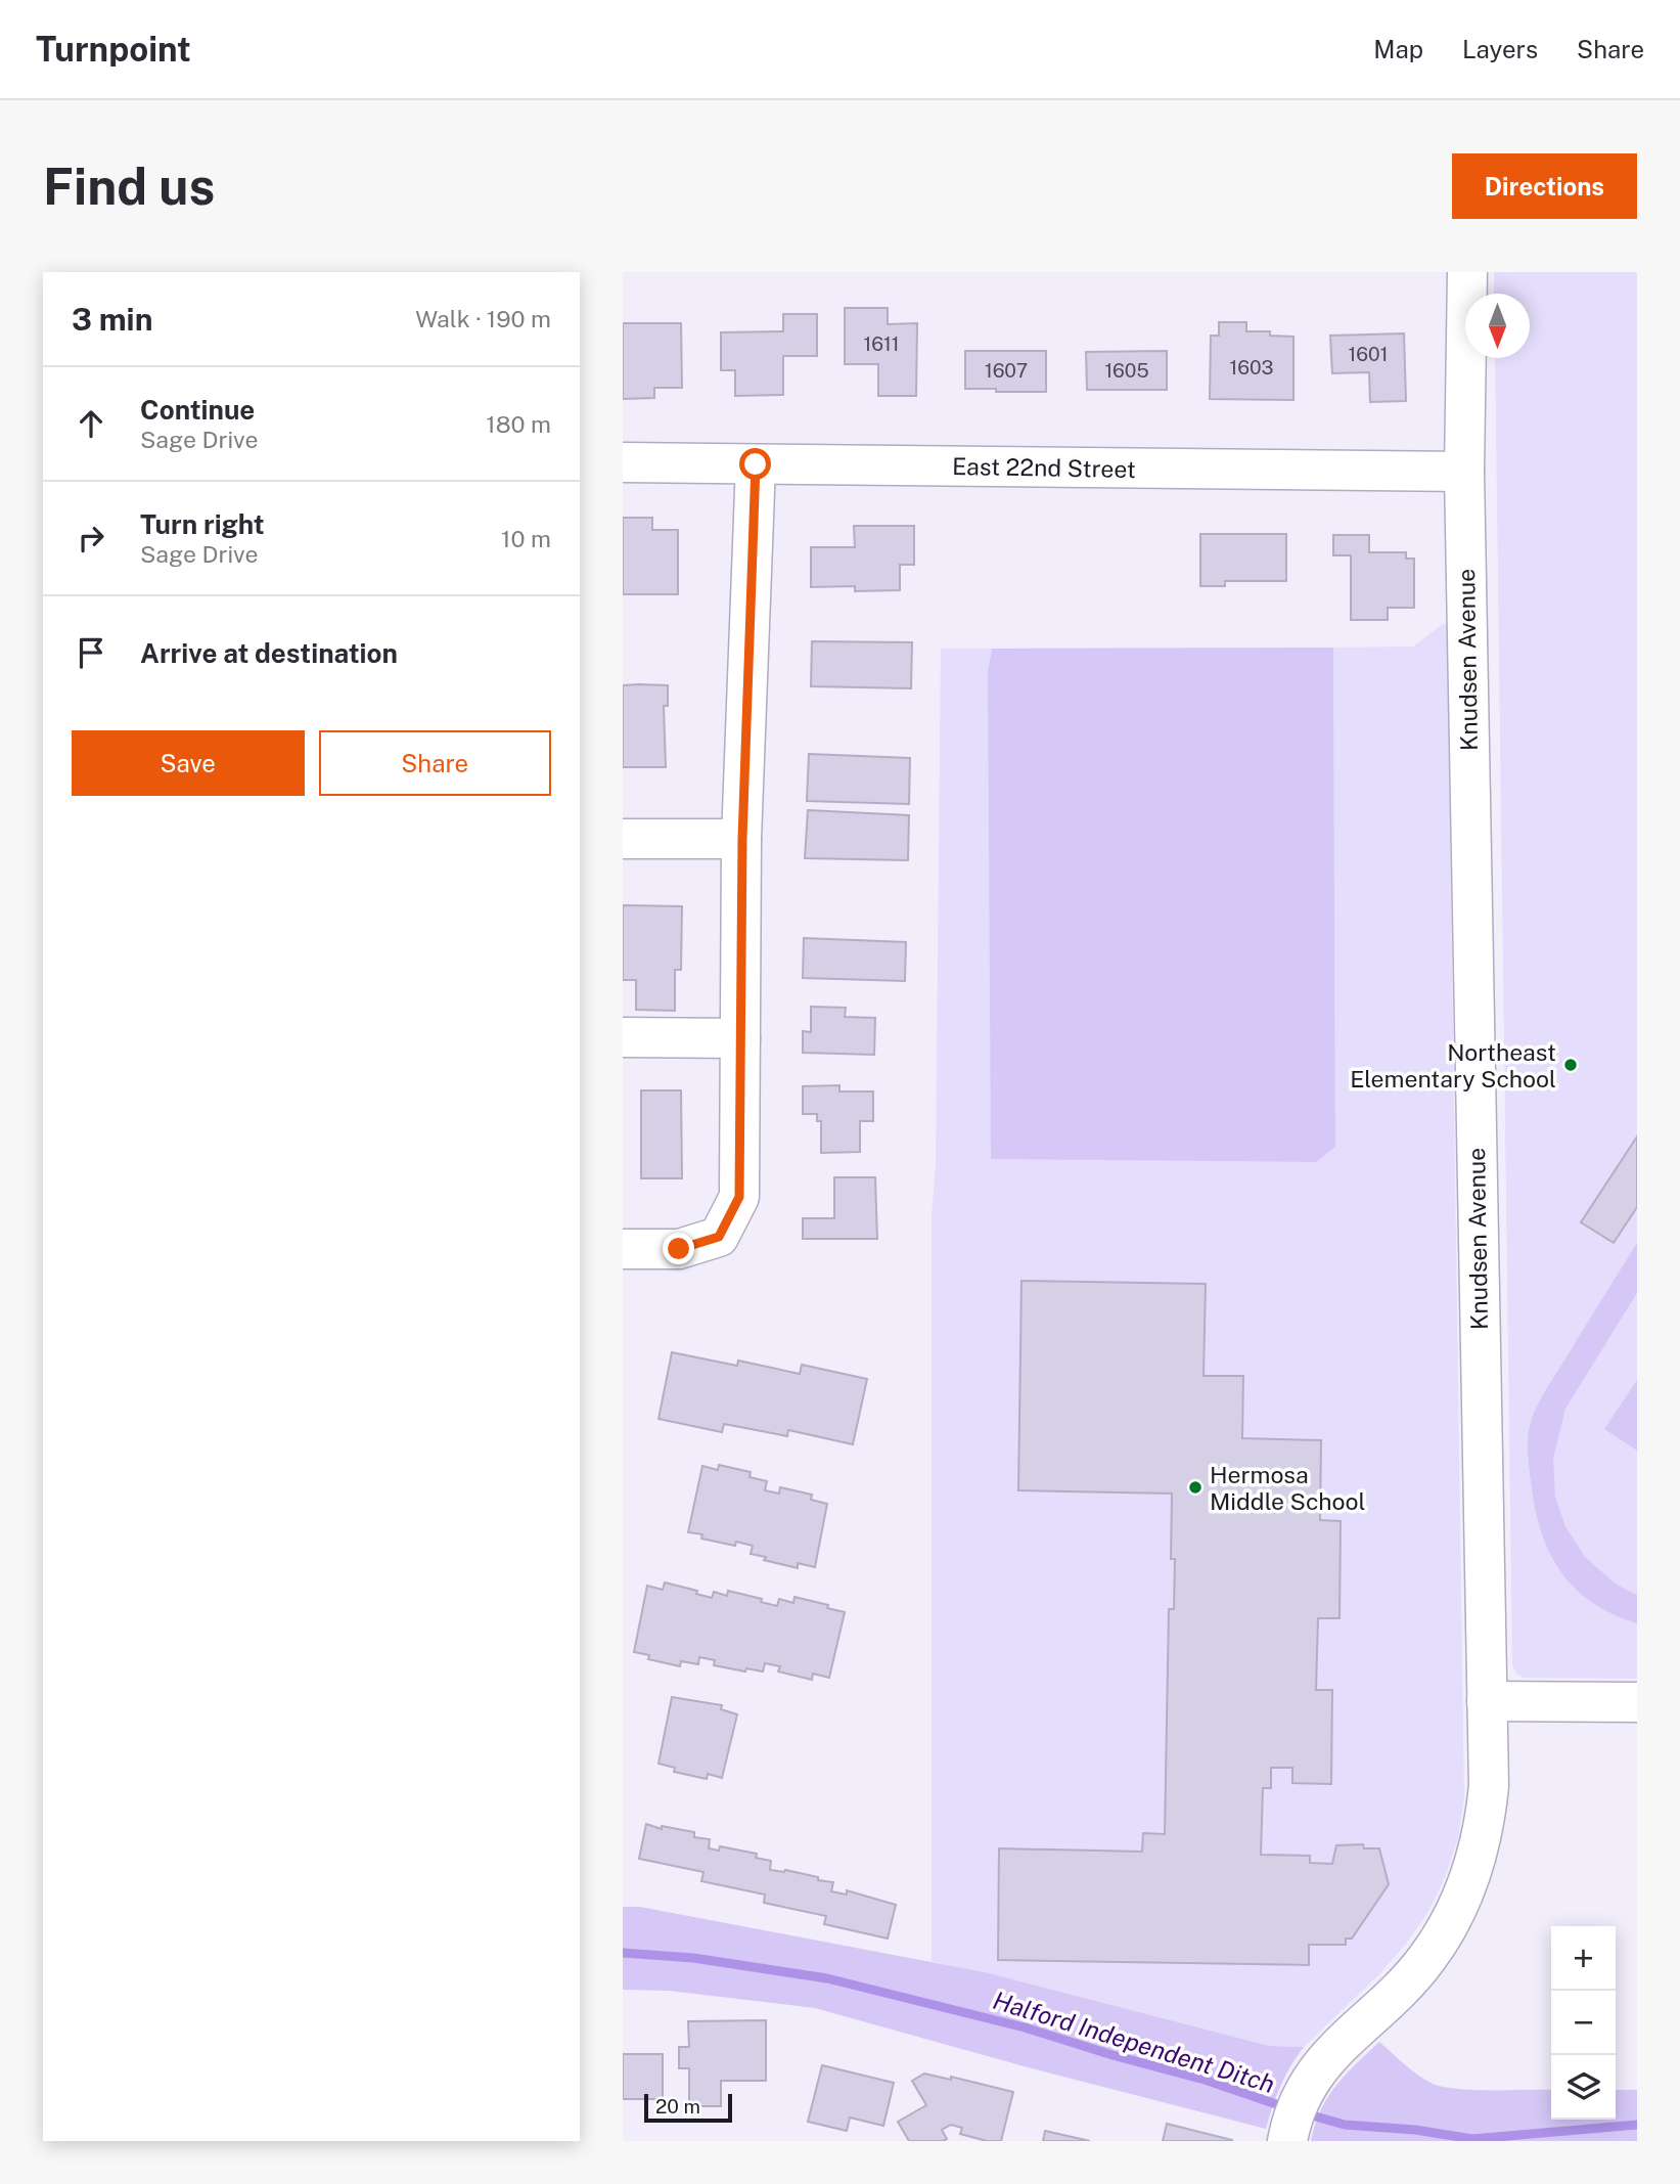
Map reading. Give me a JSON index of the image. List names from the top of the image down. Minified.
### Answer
{"streets":{"street":["East 22nd Street","Knudsen Avenue"]},"crossings":[["East 22nd Street","Knudsen Avenue"]],"water":["Halford Independent Ditch"],"places":["Northeast Elementary School","Hermosa Middle School"],"house_numbers":["1611","1601","1603","1607","1605"],"scale_bar":"20 m","north":"bottom","page":{"header":"Turnpoint","nav":["Map","Layers","Share"],"buttons":["Directions",["Save","Share"]],"title":"Find us","heading":["3 min","Walk · 190 m"],"list":[["Continue","Sage Drive","180 m"],["Turn right","Sage Drive","10 m"],"Arrive at destination"],"map_buttons":["+","−"],"scale":"20 m"}}
